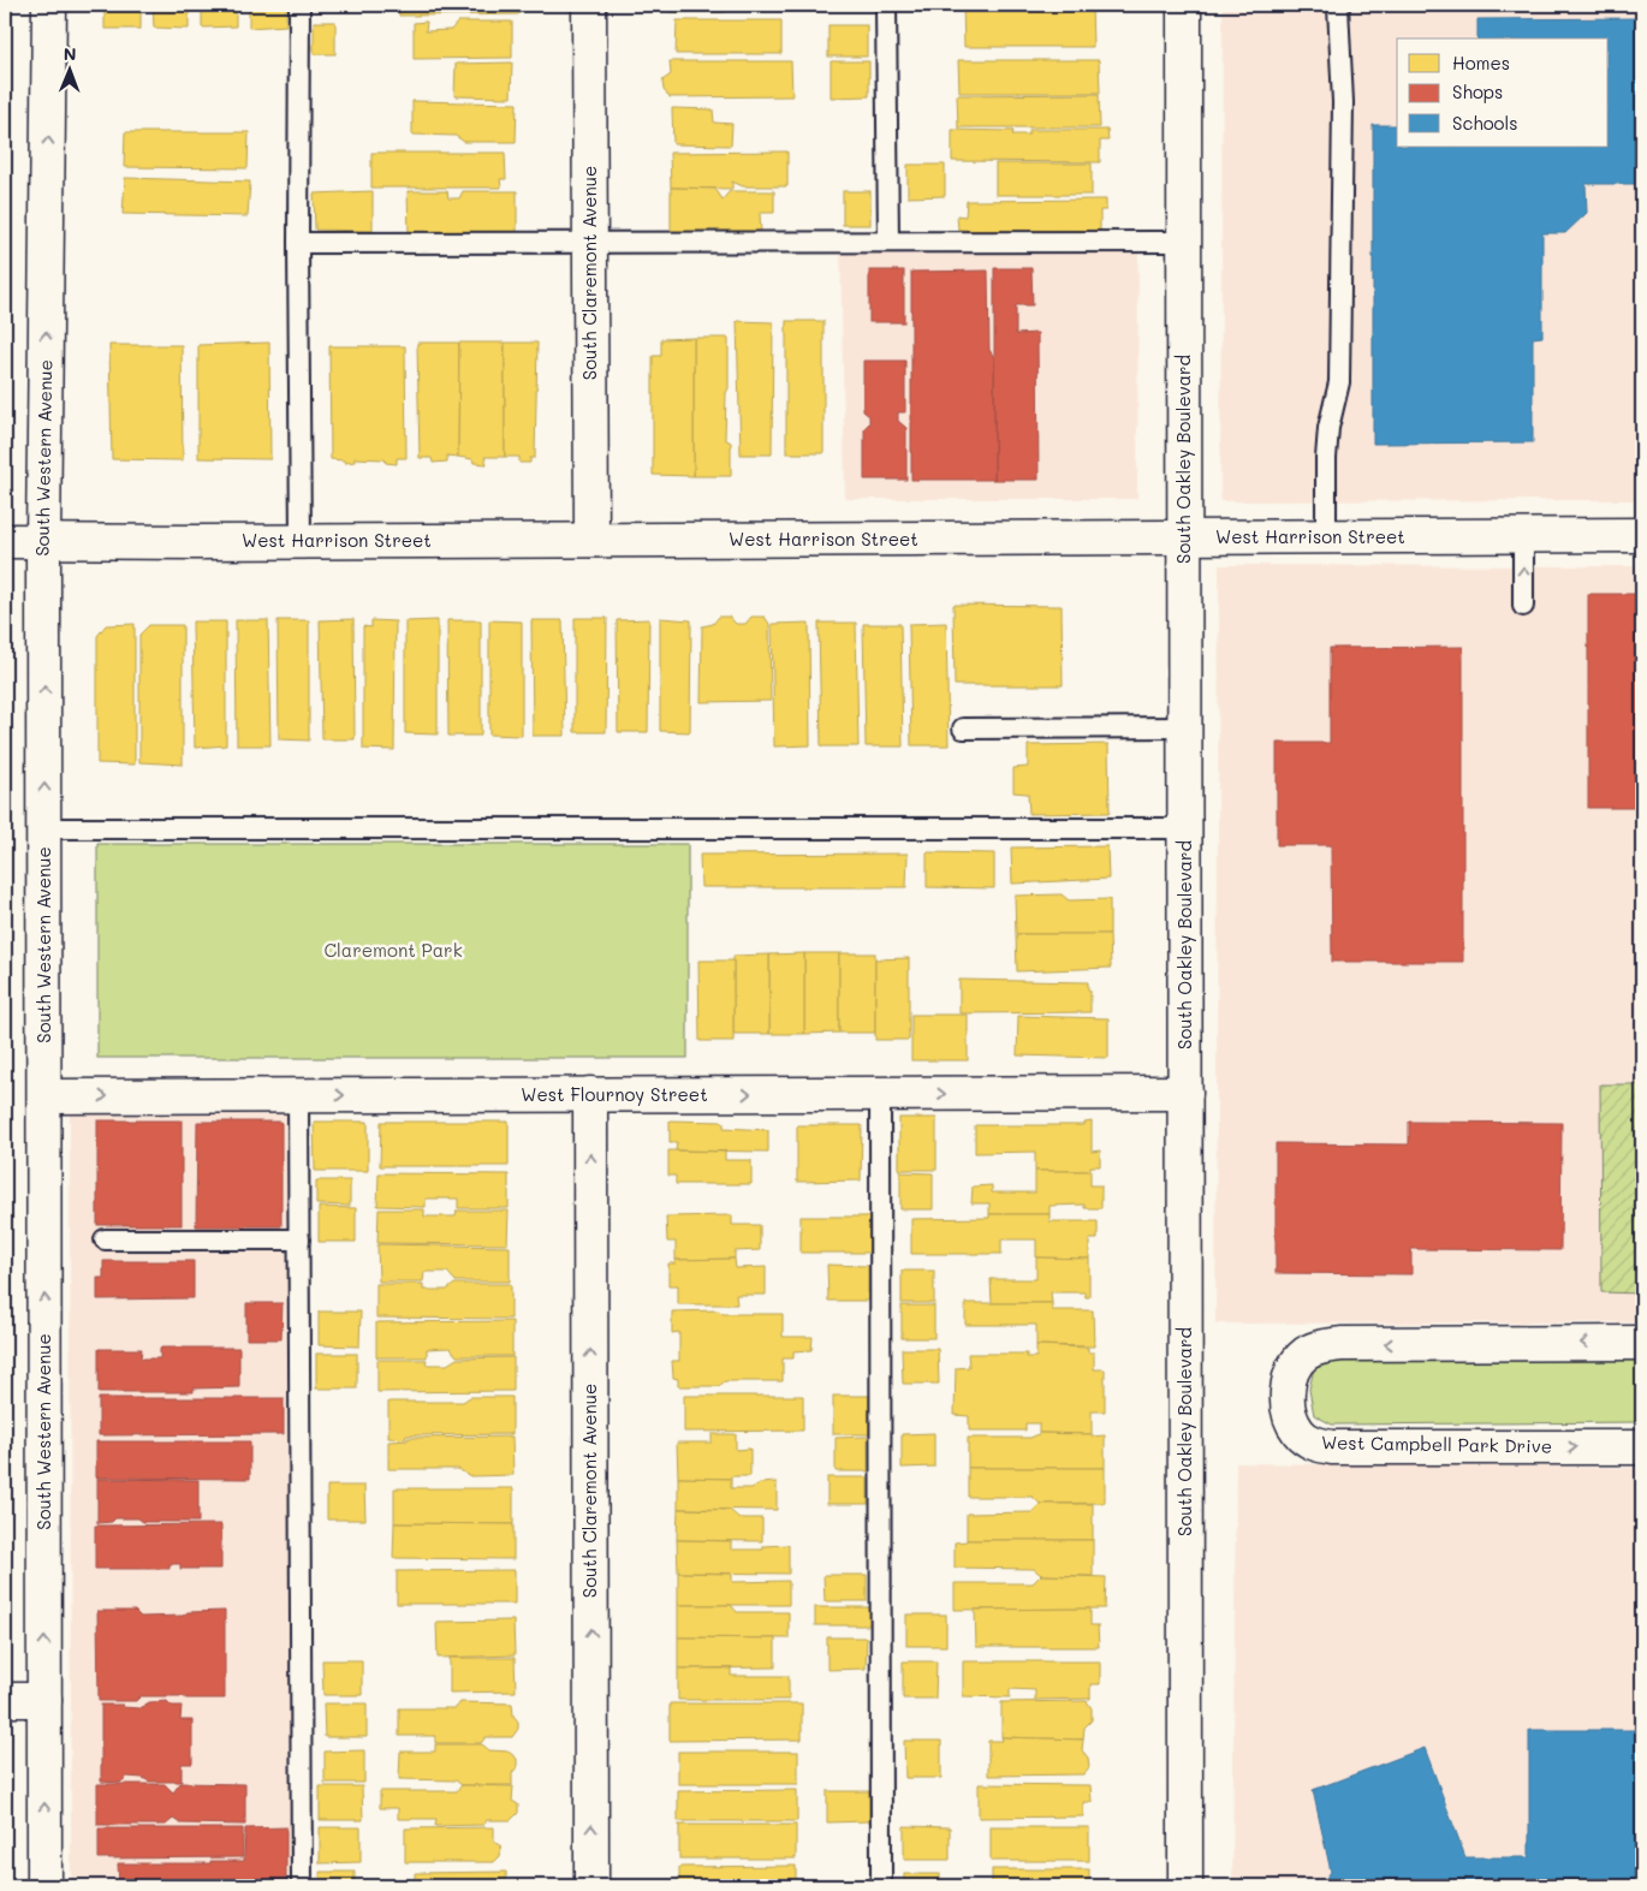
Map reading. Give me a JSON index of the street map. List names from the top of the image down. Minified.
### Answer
{"streets":{"street":["South Claremont Avenue","South Western Avenue","South Oakley Boulevard","West Harrison Street","West Flournoy Street","West Campbell Park Drive"]},"crossings":[["South Claremont Avenue","West Harrison Street"],["South Claremont Avenue","West Flournoy Street"],["South Western Avenue","West Harrison Street"],["South Western Avenue","West Flournoy Street"],["South Oakley Boulevard","West Harrison Street"],["South Oakley Boulevard","West Flournoy Street"]],"one_way":["South Claremont Avenue","South Western Avenue","West Flournoy Street"],"parks":["Claremont Park"],"legend":["Homes","Shops","Schools"],"north":"top"}
